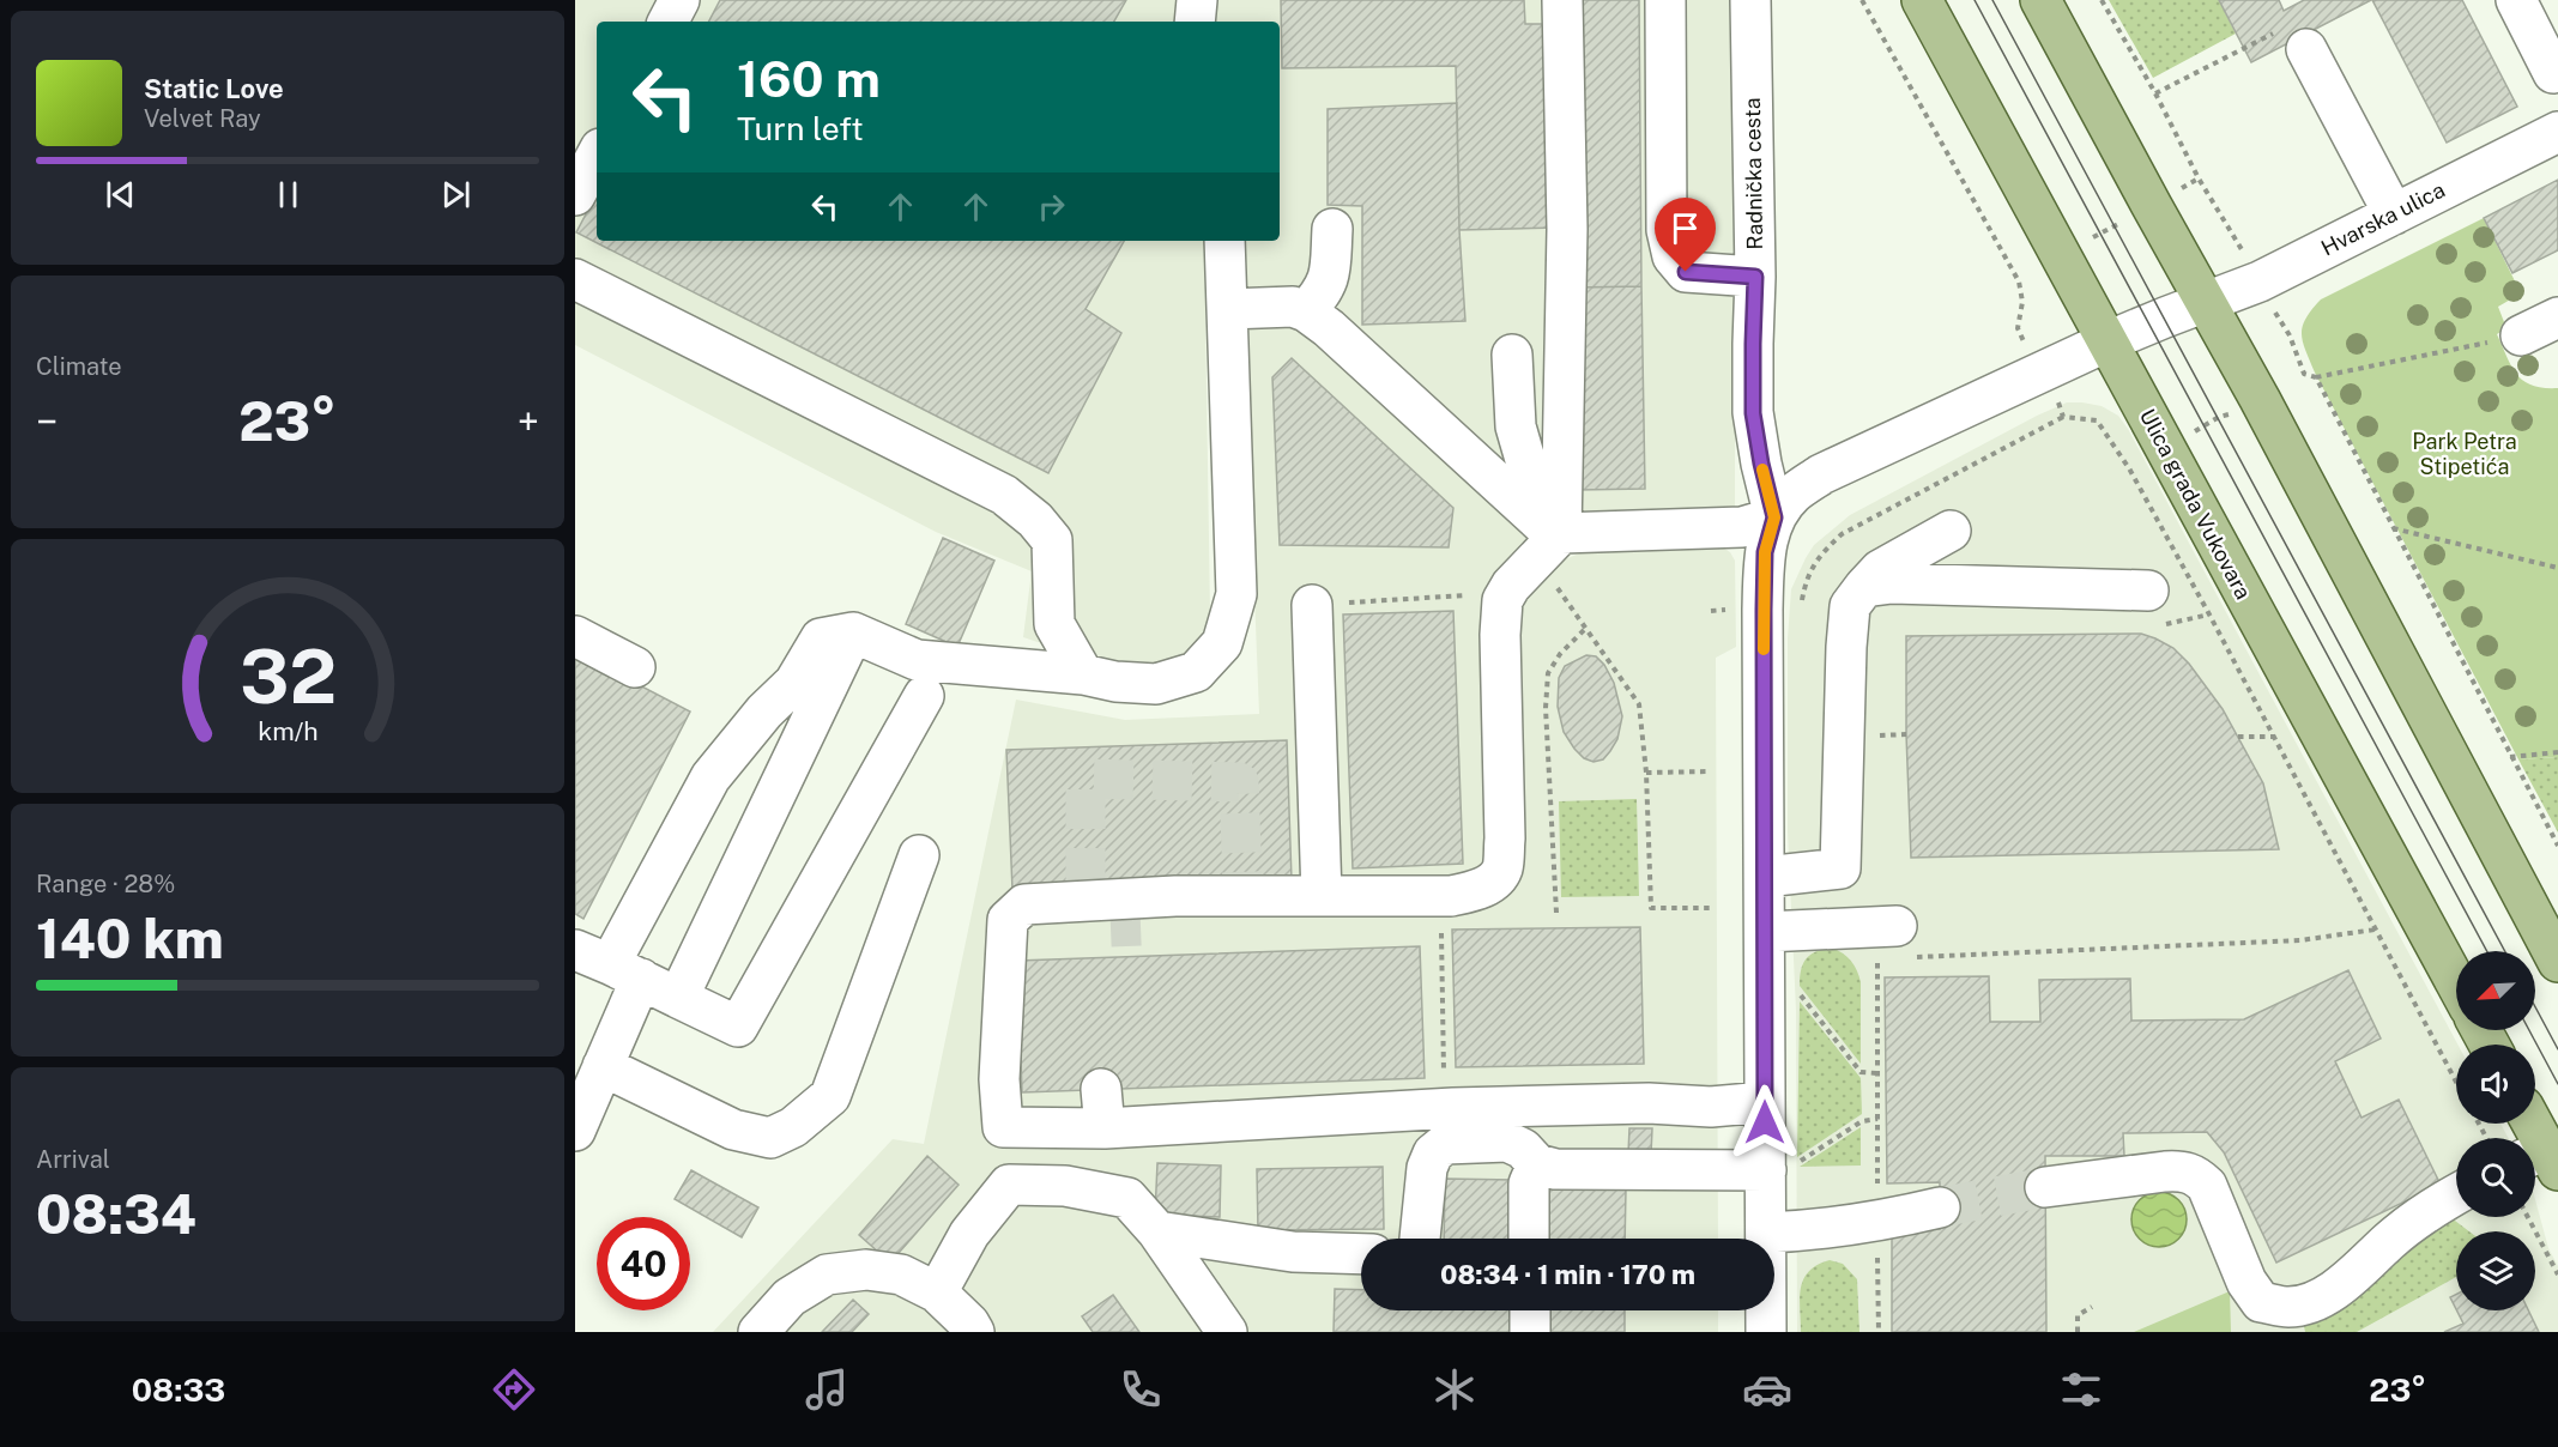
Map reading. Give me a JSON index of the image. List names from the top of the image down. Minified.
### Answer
{"streets":{"main road":["Ulica grada Vukovara"],"street":["Radnička cesta","Hvarska ulica"]},"crossings":[["Radnička cesta","Hvarska ulica"],["Radnička cesta","Ulica grada Vukovara"]],"parks":["Park Petra Stipetića"],"north":"bottom left","page":{"turn":["160 m","Turn left"],"song":["Static Love","Velvet Ray"],"tile":["Climate",["Range · 28%","140 km"],["Arrival","08:34"]],"heat":["−","23°","+"],"limit":"40","trip":"08:34 · 1 min · 170 m","tabs":["08:33","23°"],"gauge":["32","km/h"]}}
